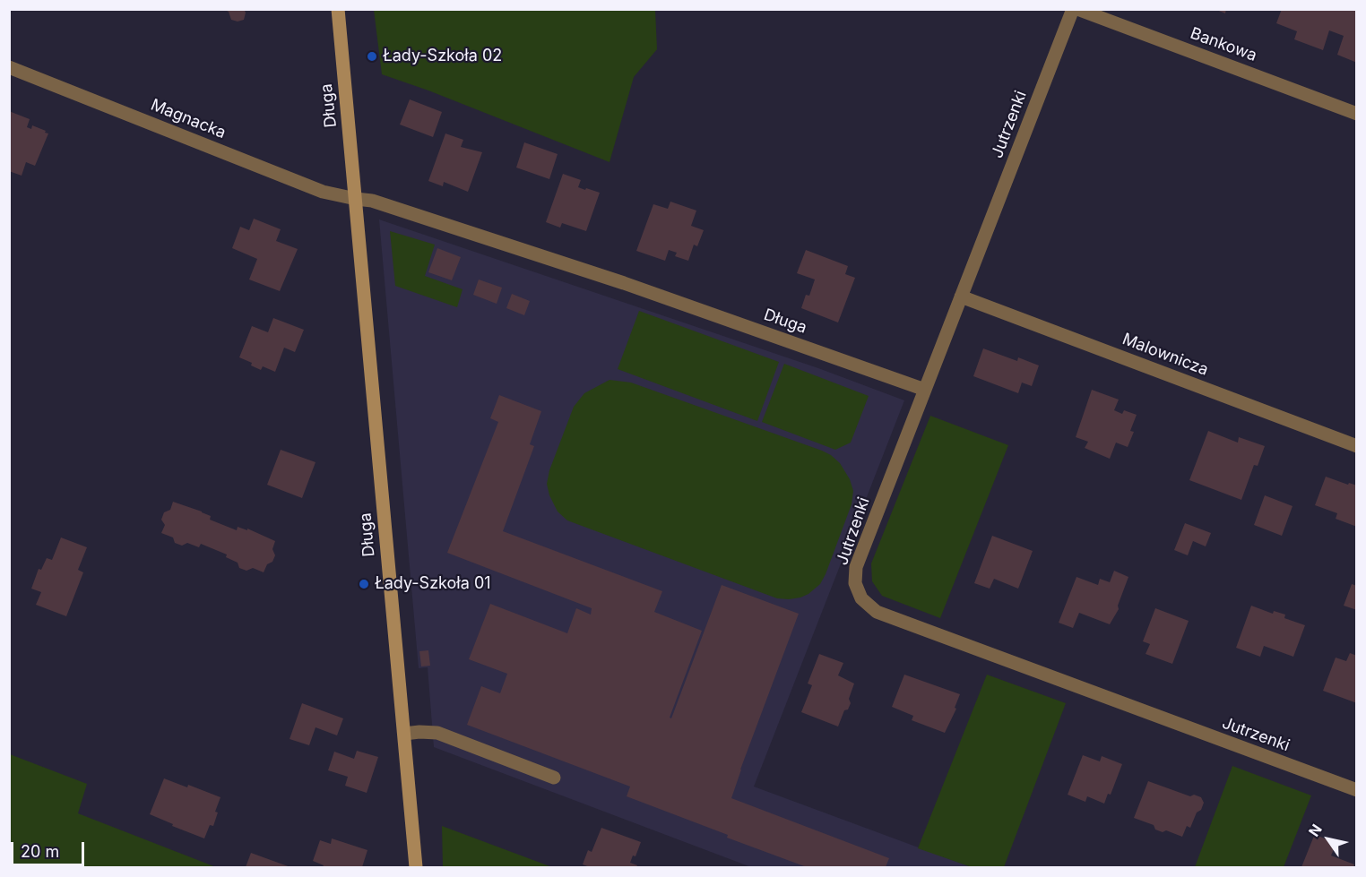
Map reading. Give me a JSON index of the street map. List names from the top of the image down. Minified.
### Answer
{"streets":{"street":["Bankowa","Długa","Magnacka","Jutrzenki","Malownicza"]},"crossings":[["Długa","Magnacka"],["Długa","Jutrzenki"],["Jutrzenki","Malownicza"]],"places":["Łady-Szkoła 02","Łady-Szkoła 01"],"scale_bar":"20 m","north":"top left"}
